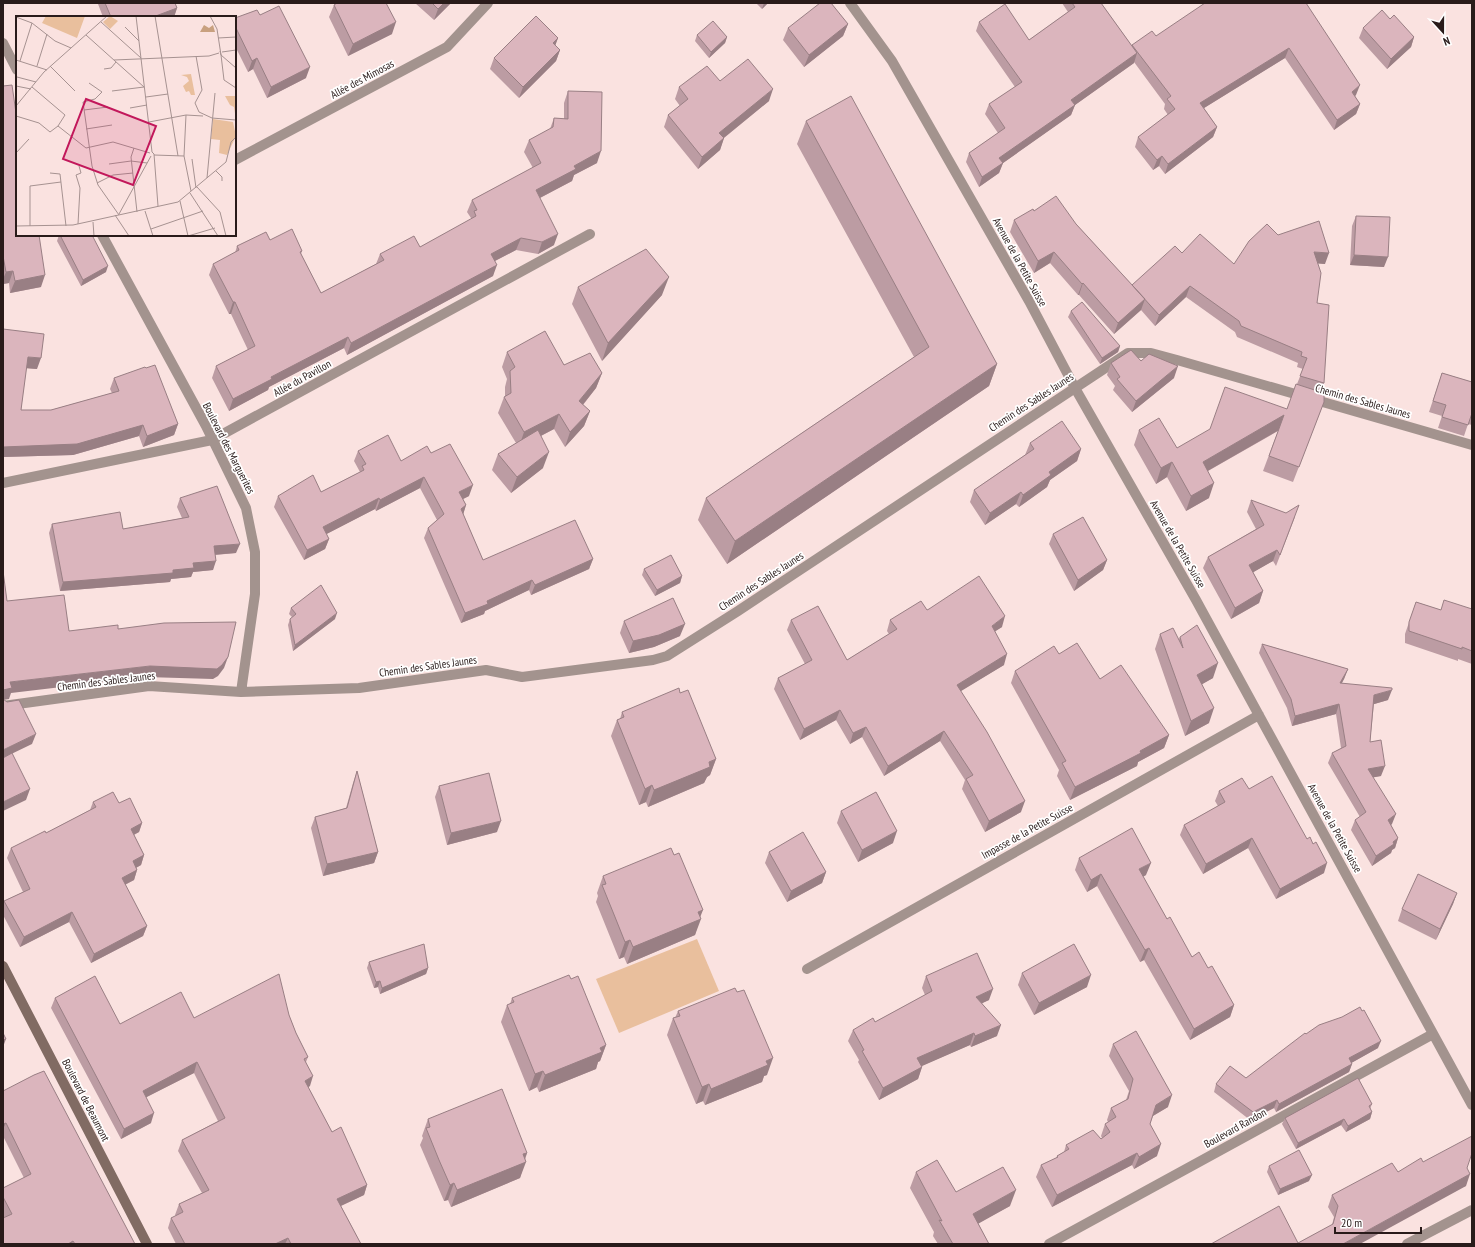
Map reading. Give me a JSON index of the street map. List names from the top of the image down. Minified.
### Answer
{"streets":{"street":["Allée des Mimosas","Avenue de la Petite Suisse","Allée du Pavillon","Chemin des Sables Jaunes","Boulevard des Marguerites","Impasse de la Petite Suisse","Boulevard de Beaumont","Boulevard Randon"]},"crossings":[["Avenue de la Petite Suisse","Chemin des Sables Jaunes"],["Avenue de la Petite Suisse","Impasse de la Petite Suisse"],["Avenue de la Petite Suisse","Boulevard Randon"],["Allée du Pavillon","Boulevard des Marguerites"],["Chemin des Sables Jaunes","Boulevard des Marguerites"]],"scale_bar":"20 m","north":"bottom"}
